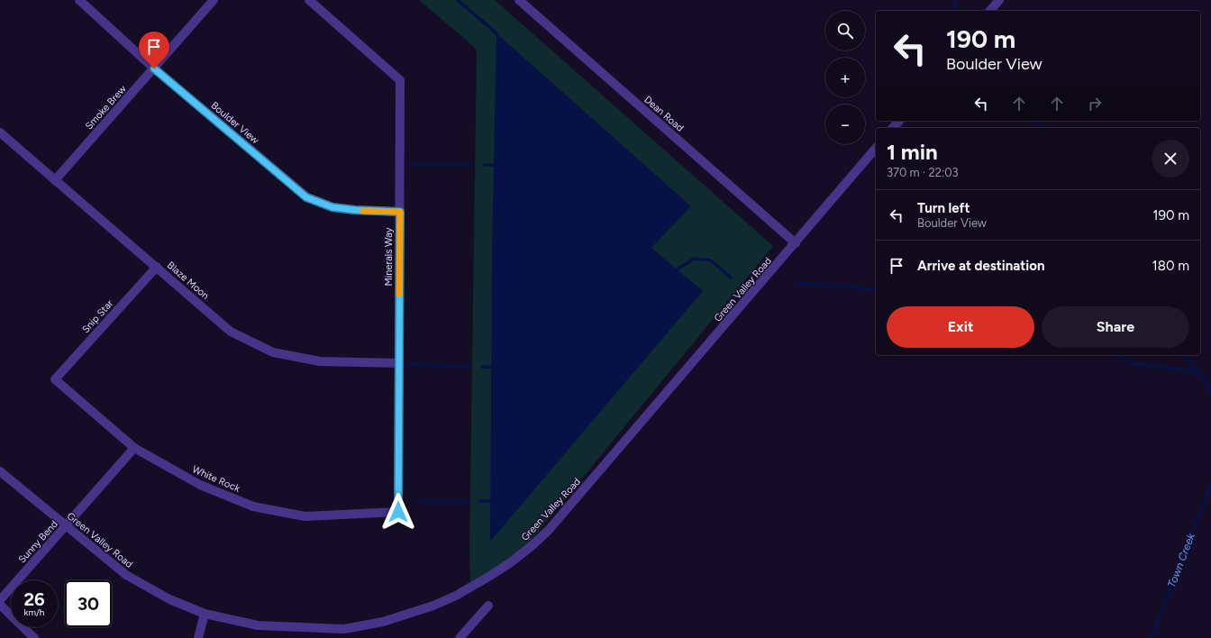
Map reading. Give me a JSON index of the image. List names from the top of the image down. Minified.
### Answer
{"streets":{"street":["Smoke Brew","Dean Road","Boulder View","Minerals Way","Blaze Moon","Green Valley Road","Snip Star","White Rock","Sunny Bend"]},"crossings":[["Smoke Brew","Boulder View"],["Smoke Brew","Blaze Moon"],["Dean Road","Green Valley Road"],["Boulder View","Minerals Way"],["Minerals Way","Blaze Moon"],["Minerals Way","White Rock"],["Blaze Moon","Snip Star"],["Green Valley Road","Sunny Bend"],["Snip Star","White Rock"],["White Rock","Sunny Bend"]],"water":["Town Creek"],"page":{"map_buttons":["+","−"],"turn":["190 m","Boulder View"],"heading":["1 min","370 m · 22:03"],"list":[{"name":"Turn left","note":"Boulder View","value":"190 m"},{"name":"Arrive at destination","value":"180 m"}],"buttons":["Exit","Share"],"speed":"26 km/h","limit":"30"}}
